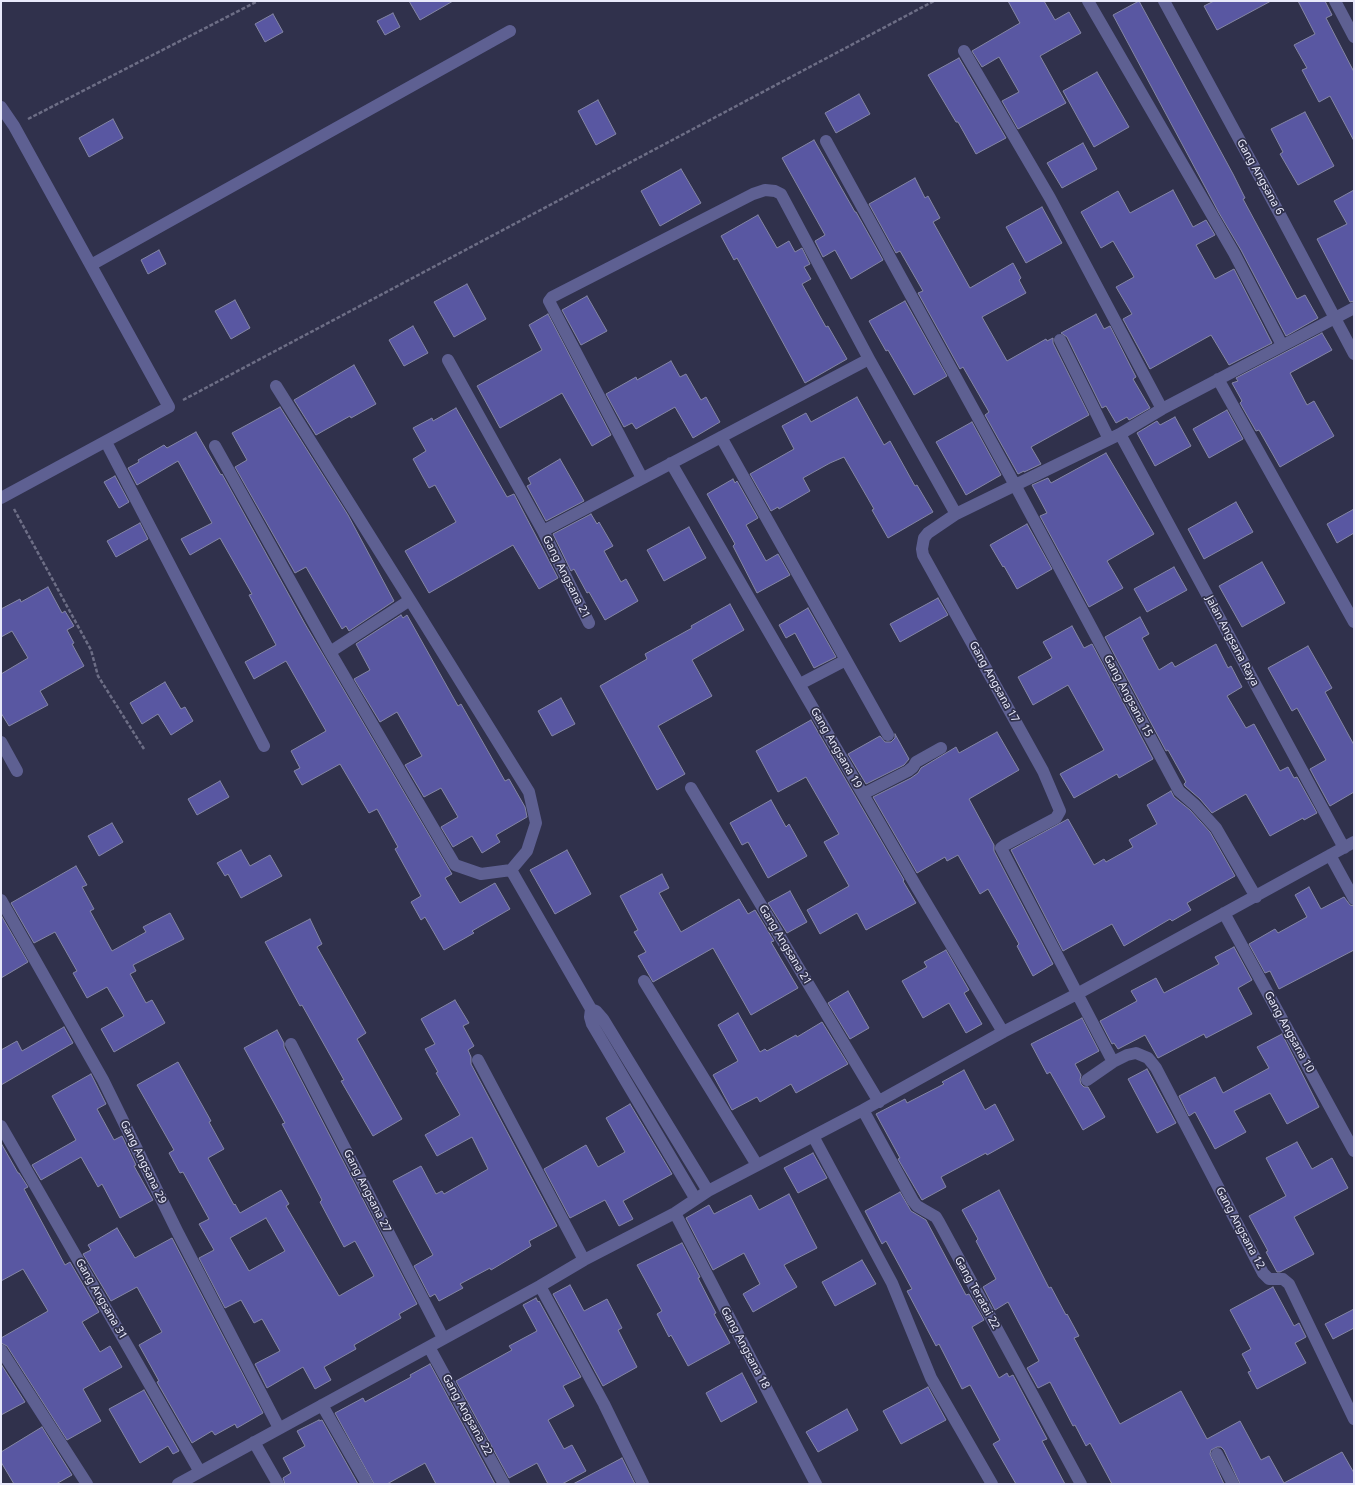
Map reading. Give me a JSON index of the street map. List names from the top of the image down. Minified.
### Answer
{"streets":{"street":["Gang Angsana 6","Gang Angsana 21","Jalan Angsana Raya","Gang Angsana 17","Gang Angsana 15","Gang Angsana 19","Gang Angsana 10","Gang Angsana 29","Gang Angsana 27","Gang Angsana 12","Gang Teratai 22","Gang Angsana 31","Gang Angsana 18","Gang Angsana 22"]}}
